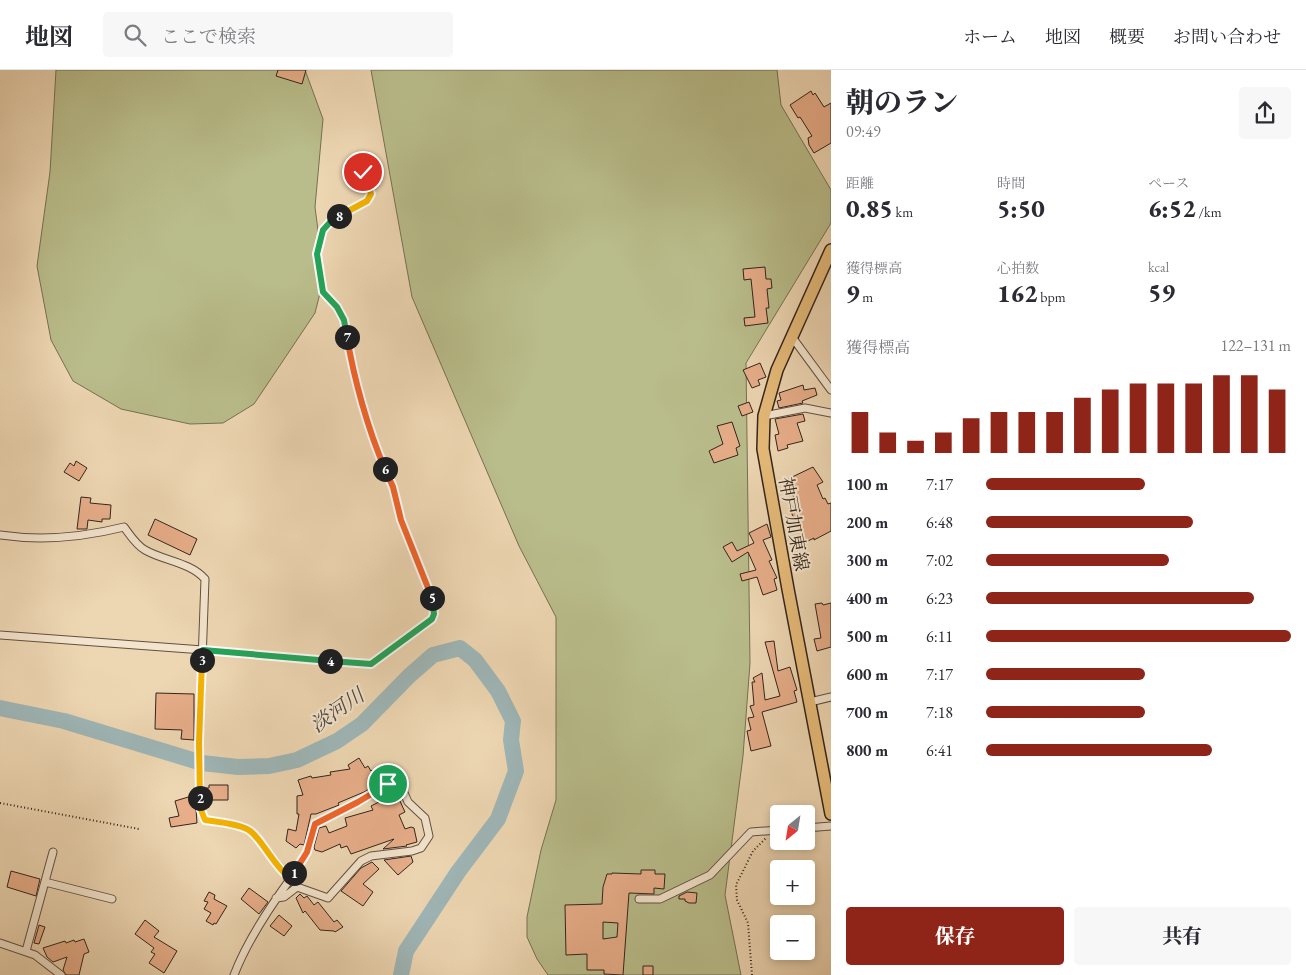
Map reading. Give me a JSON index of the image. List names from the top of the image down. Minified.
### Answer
{"streets":{"main road":["神戸加東線"]},"water":["淡河川"],"north":"bottom left","page":{"header":"地図","search":"ここで検索","nav":["ホーム","地図","概要","お問い合わせ"],"heading":["朝のラン","09:49"],"stats":[["距離","0.85 km"],["時間","5:50"],["ペース","6:52 /km"],["獲得標高","9 m"],["心拍数","162 bpm"],["kcal","59"]],"pins":["8","7","6","5","3","4","2","1"],"chart":["獲得標高","122–131 m"],"list":[{"name":"100 m","note":"7:17"},{"name":"200 m","note":"6:48"},{"name":"300 m","note":"7:02"},{"name":"400 m","note":"6:23"},{"name":"500 m","note":"6:11"},{"name":"600 m","note":"7:17"},{"name":"700 m","note":"7:18"},{"name":"800 m","note":"6:41"}],"map_buttons":["+","−"],"buttons":["保存","共有"]}}
